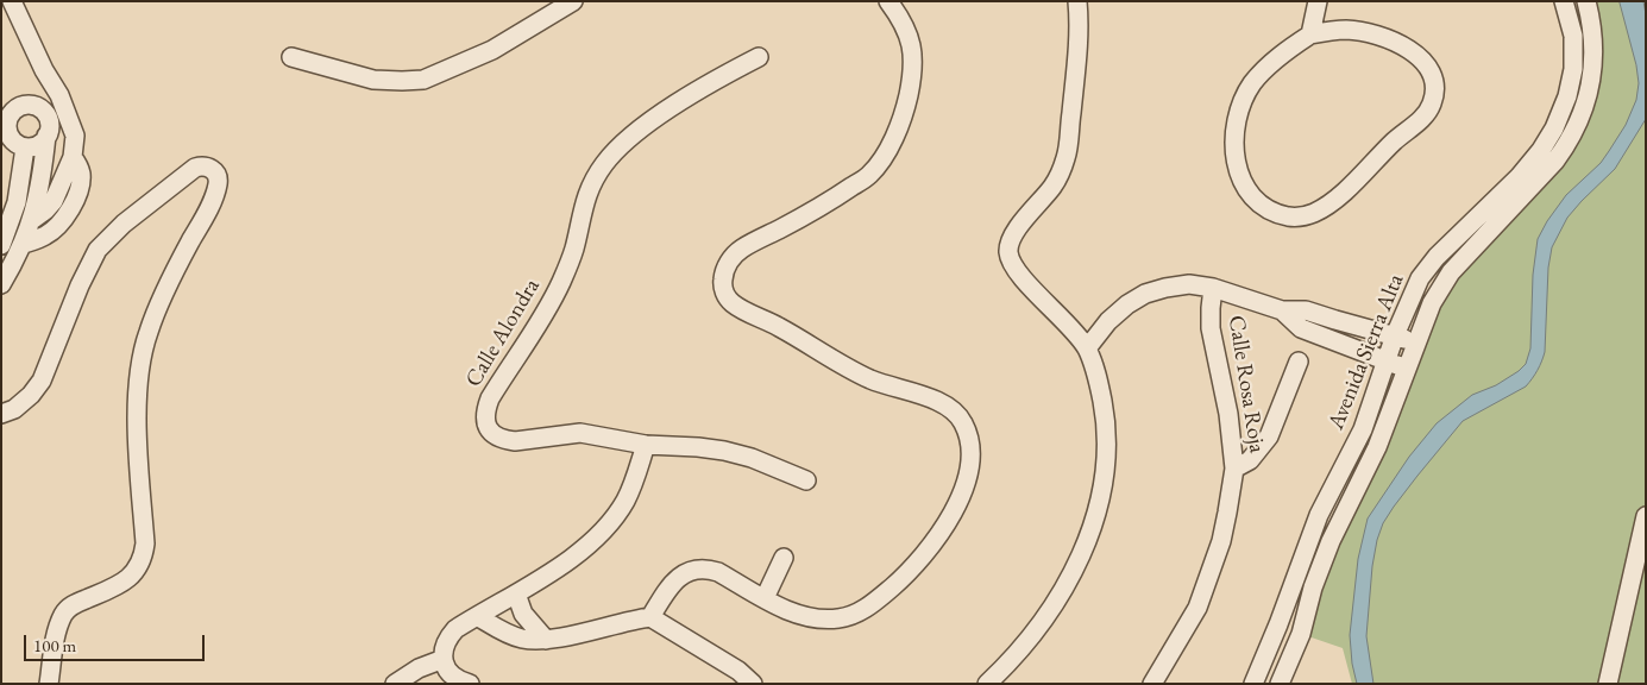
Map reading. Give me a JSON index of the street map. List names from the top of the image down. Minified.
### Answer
{"streets":{"street":["Calle Alondra","Avenida Sierra Alta","Calle Rosa Roja"]},"scale_bar":"100 m"}
